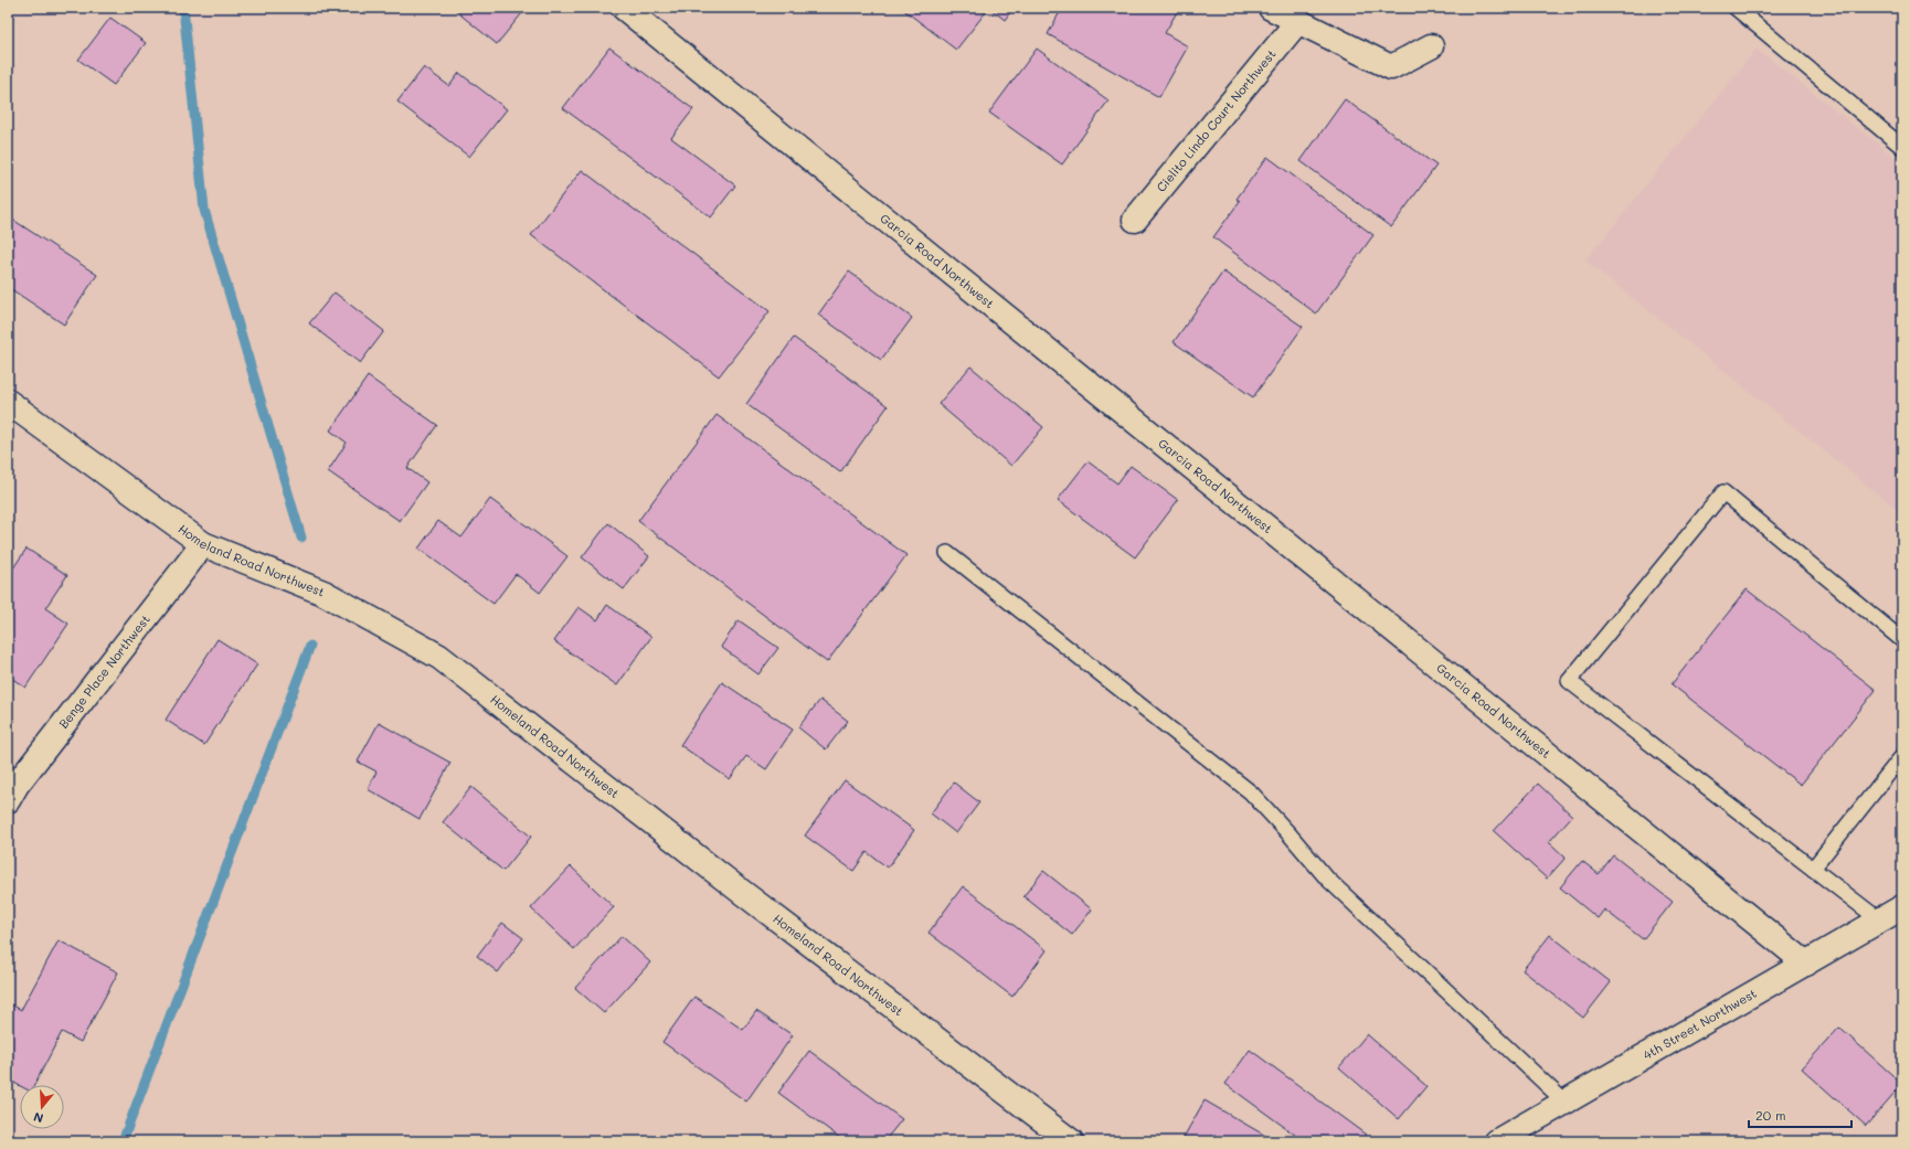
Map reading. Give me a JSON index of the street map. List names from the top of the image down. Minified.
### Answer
{"streets":{"street":["Cielito Lindo Court Northwest","Garcia Road Northwest","Homeland Road Northwest","Benge Place Northwest","4th Street Northwest"]},"crossings":[["Garcia Road Northwest","4th Street Northwest"],["Homeland Road Northwest","Benge Place Northwest"]],"scale_bar":"20 m","north":"bottom"}
